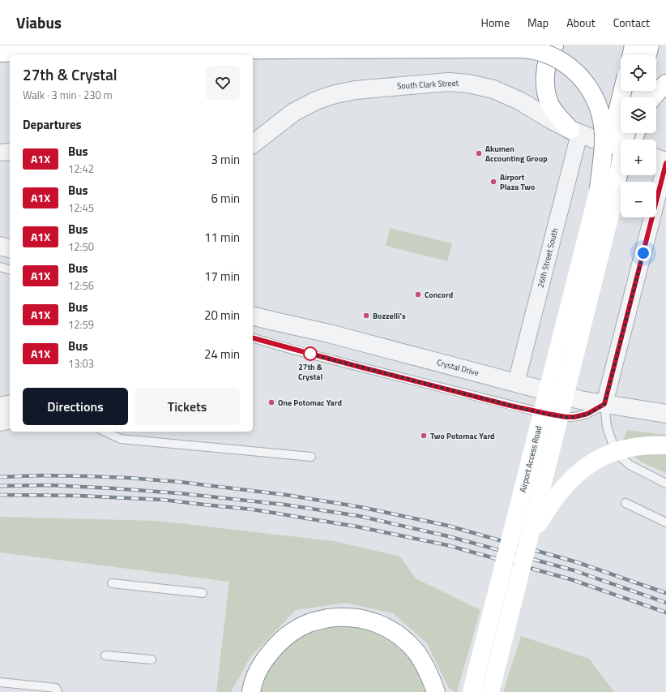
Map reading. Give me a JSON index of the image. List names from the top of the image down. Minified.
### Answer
{"streets":{"main road":["Airport Access Road"],"street":["South Clark Street","26th Street South","Crystal Drive"]},"crossings":[["South Clark Street","26th Street South"],["26th Street South","Crystal Drive"]],"places":["Akumen Accounting Group","Airport Plaza Two","Concord","Bozzelli's","27th & Crystal","One Potomac Yard","Two Potomac Yard"],"lines":["bus line A1X"],"page":{"header":"Viabus","nav":["Home","Map","About","Contact"],"map_buttons":["+","−"],"heading":[["27th & Crystal","Walk · 3 min · 230 m"],"Departures"],"list":[{"mark":"A1X","name":"Bus","note":"12:42","value":"3 min"},{"mark":"A1X","name":"Bus","note":"12:45","value":"6 min"},{"mark":"A1X","name":"Bus","note":"12:50","value":"11 min"},{"mark":"A1X","name":"Bus","note":"12:56","value":"17 min"},{"mark":"A1X","name":"Bus","note":"12:59","value":"20 min"},{"mark":"A1X","name":"Bus","note":"13:03","value":"24 min"}],"buttons":["Directions","Tickets"]}}
